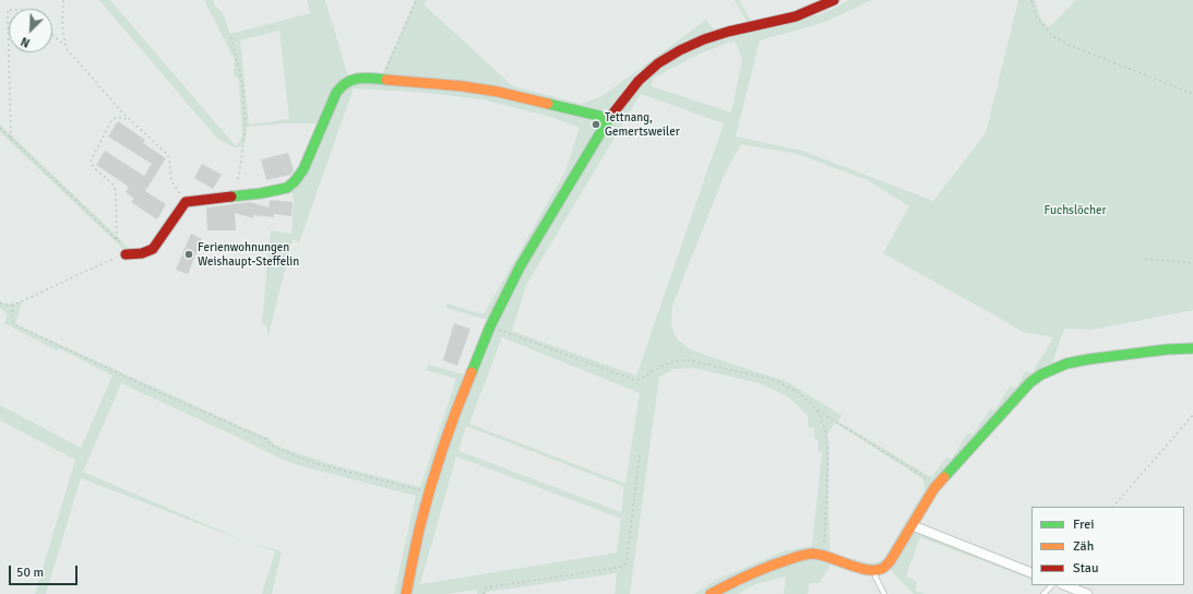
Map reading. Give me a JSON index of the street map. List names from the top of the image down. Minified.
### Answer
{"parks":["Fuchslöcher"],"places":["Tettnang, Gemertsweiler","Ferienwohnungen Weishaupt-Steffelin"],"legend":["Frei","Zäh","Stau"],"scale_bar":"50 m","north":"bottom left"}
